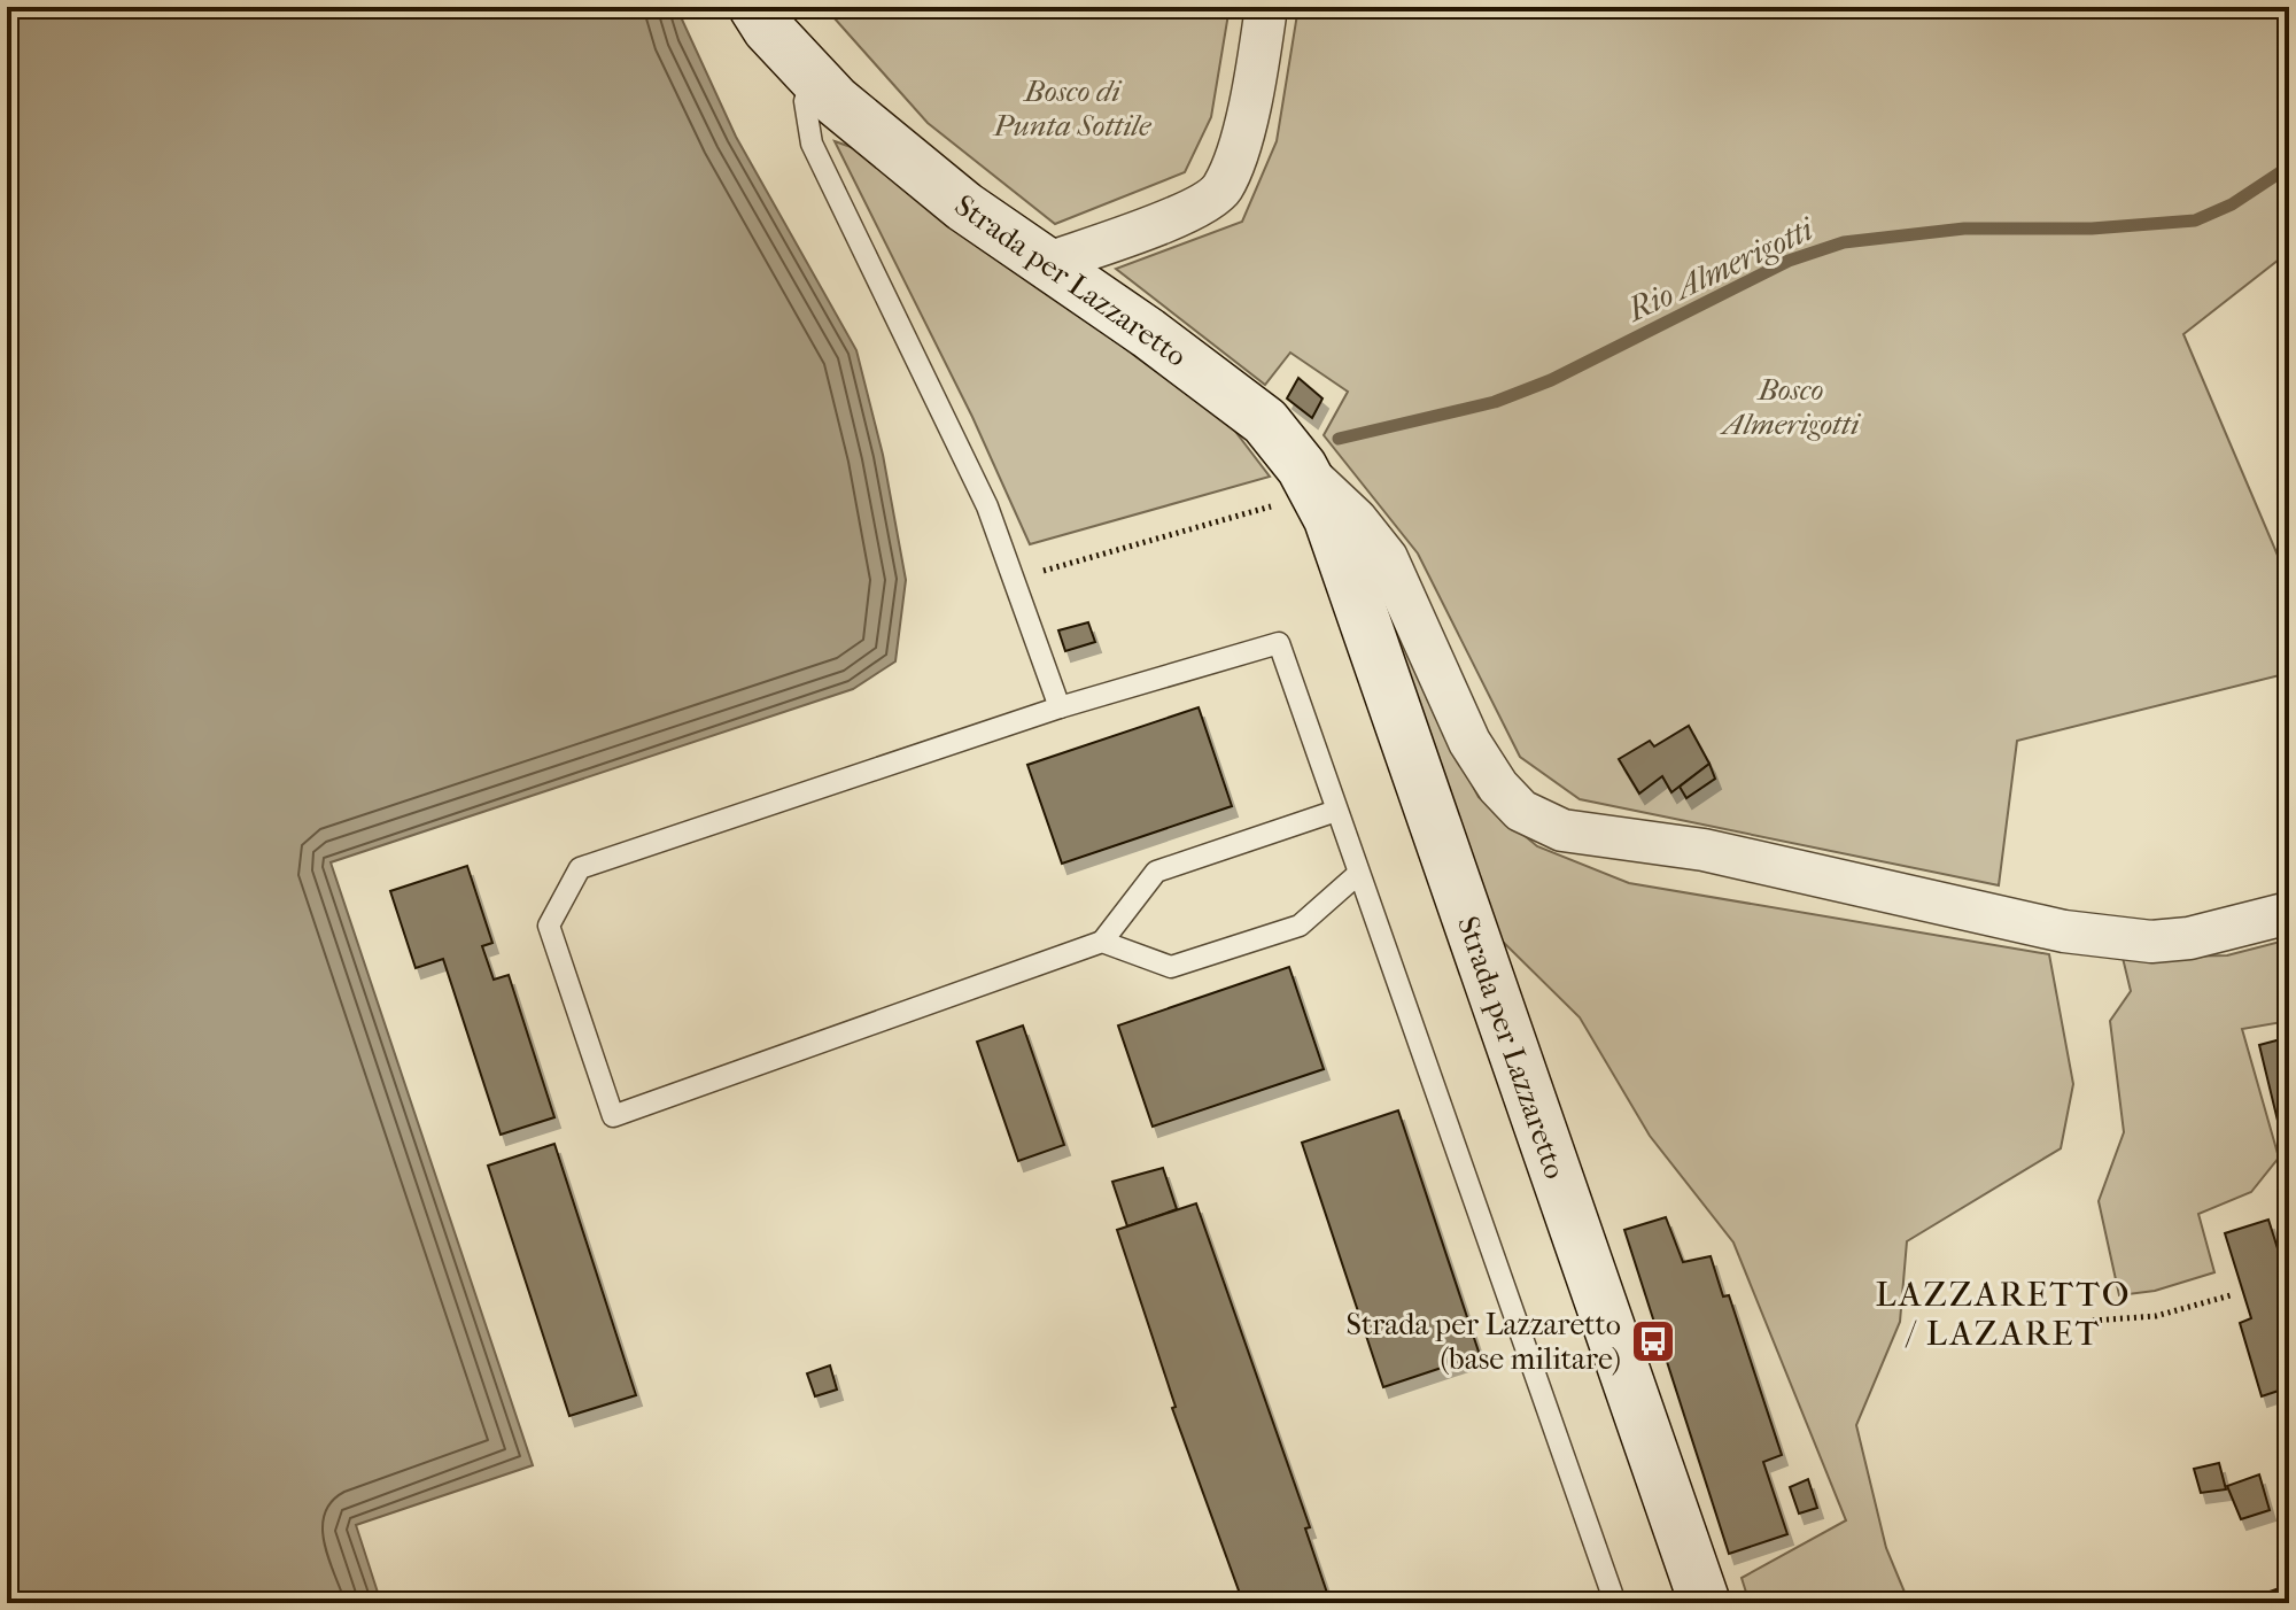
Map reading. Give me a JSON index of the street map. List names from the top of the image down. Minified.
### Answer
{"streets":{"main road":["Strada per Lazzaretto"]},"districts":["LAZZARETTO / LAZARET"],"water":["Rio Almerigotti"],"parks":["Bosco di Punta Sottile","Bosco Almerigotti"],"places":{"bus stop":["Strada per Lazzaretto (base militare)"]}}
